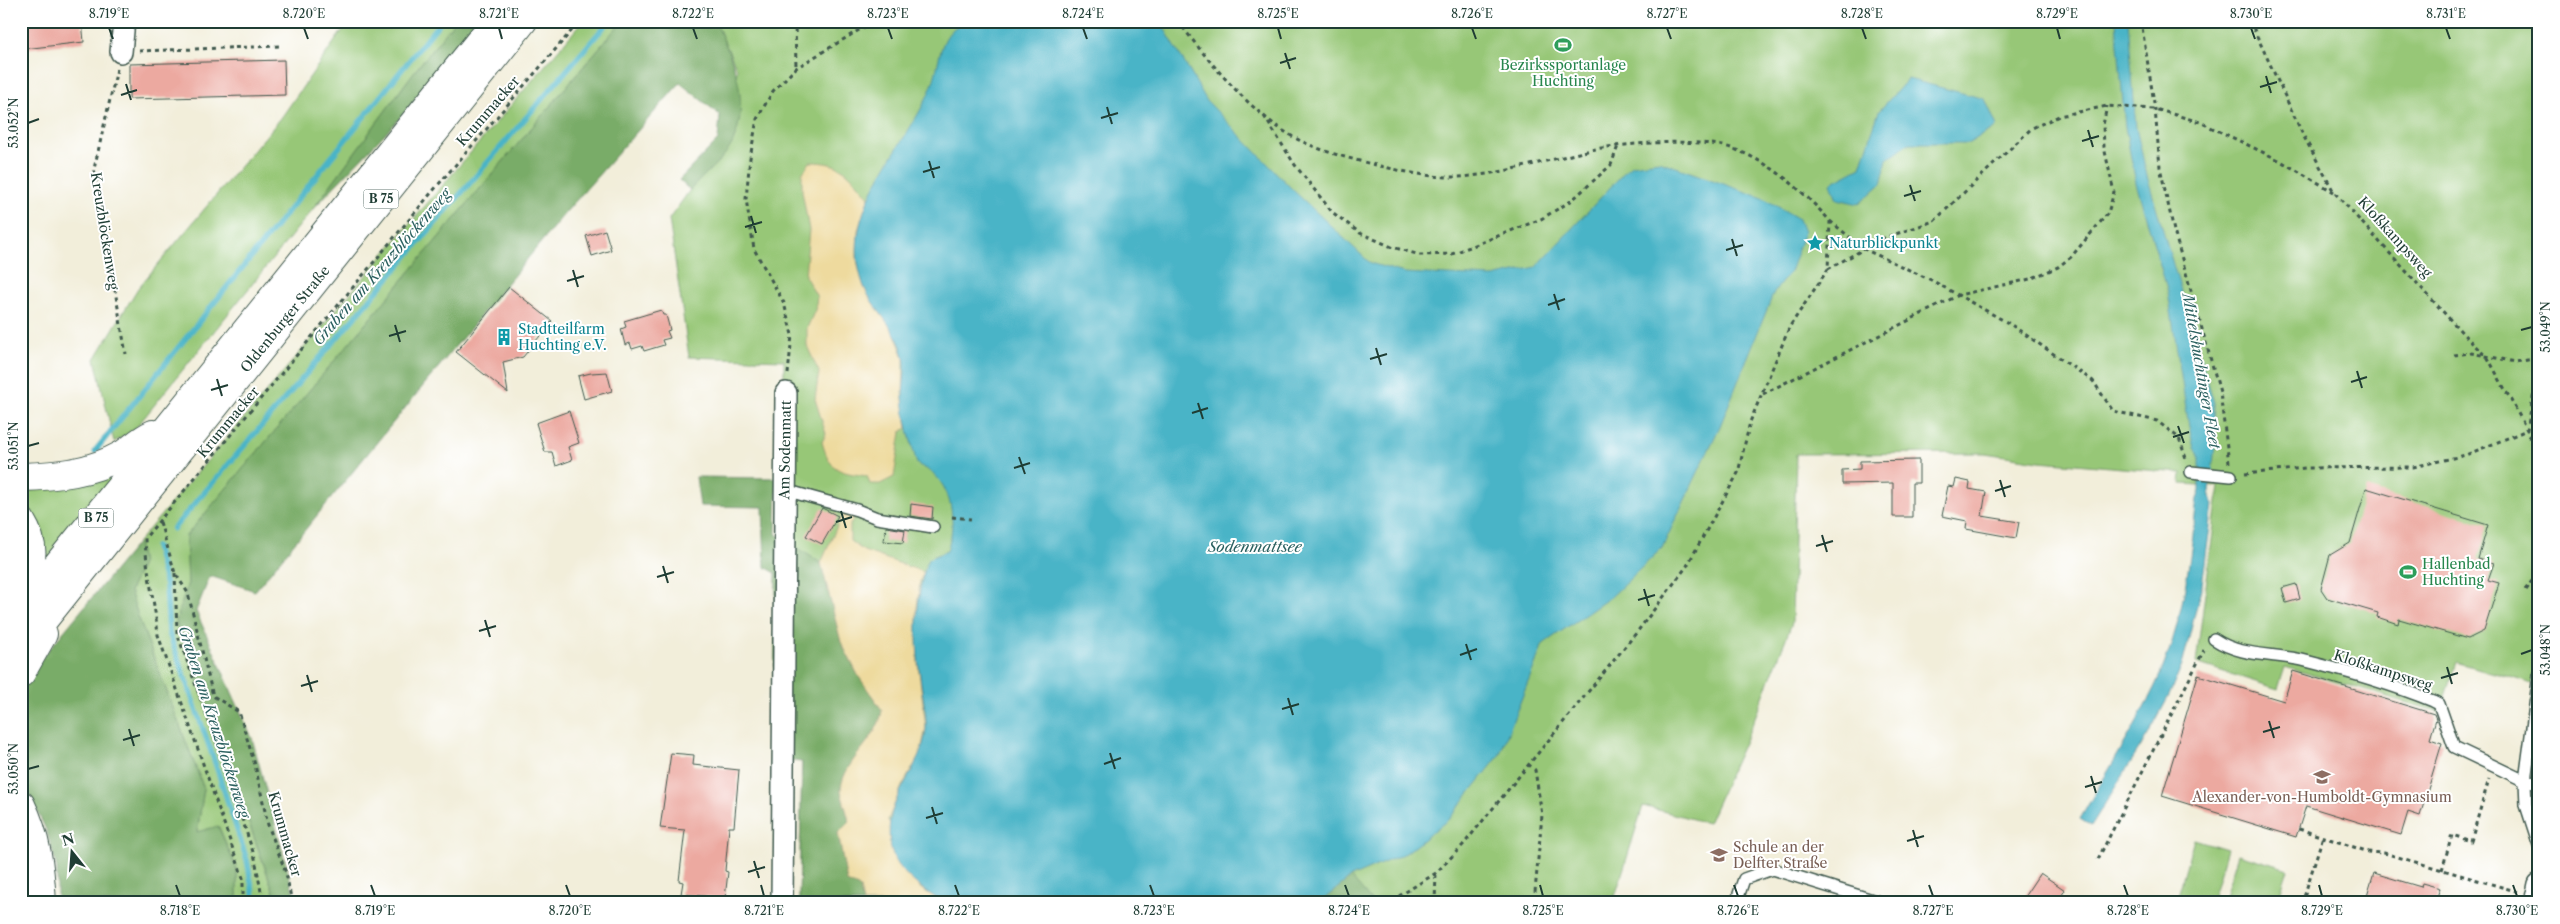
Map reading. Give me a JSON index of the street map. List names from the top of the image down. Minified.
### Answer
{"streets":{"highway":["B 75","Oldenburger Straße"],"street":["Am Sodenmatt"],"lane":["Kloßkampsweg"],"path":["Krummacker","Kreuzblöckenweg"]},"water":["Graben am Kreuzblöckenweg","Mittelshuchtinger Fleet","Sodenmattsee"],"places":{"sports":["Bezirkssportanlage Huchting","Hallenbad Huchting"],"place":["Naturblickpunkt"],"building":["Stadtteilfarm Huchting e.V."],"school or university":["Alexander-von-Humboldt-Gymnasium","Schule an der Delfter Straße"]},"north":"top","coordinates":["8.719°E","8.720°E","8.721°E","8.722°E","8.723°E","8.724°E","8.725°E","8.726°E","8.727°E","8.728°E","8.729°E","8.730°E","8.731°E","53.052°N","53.049°N","53.051°N","53.048°N","53.050°N","8.718°E"]}
